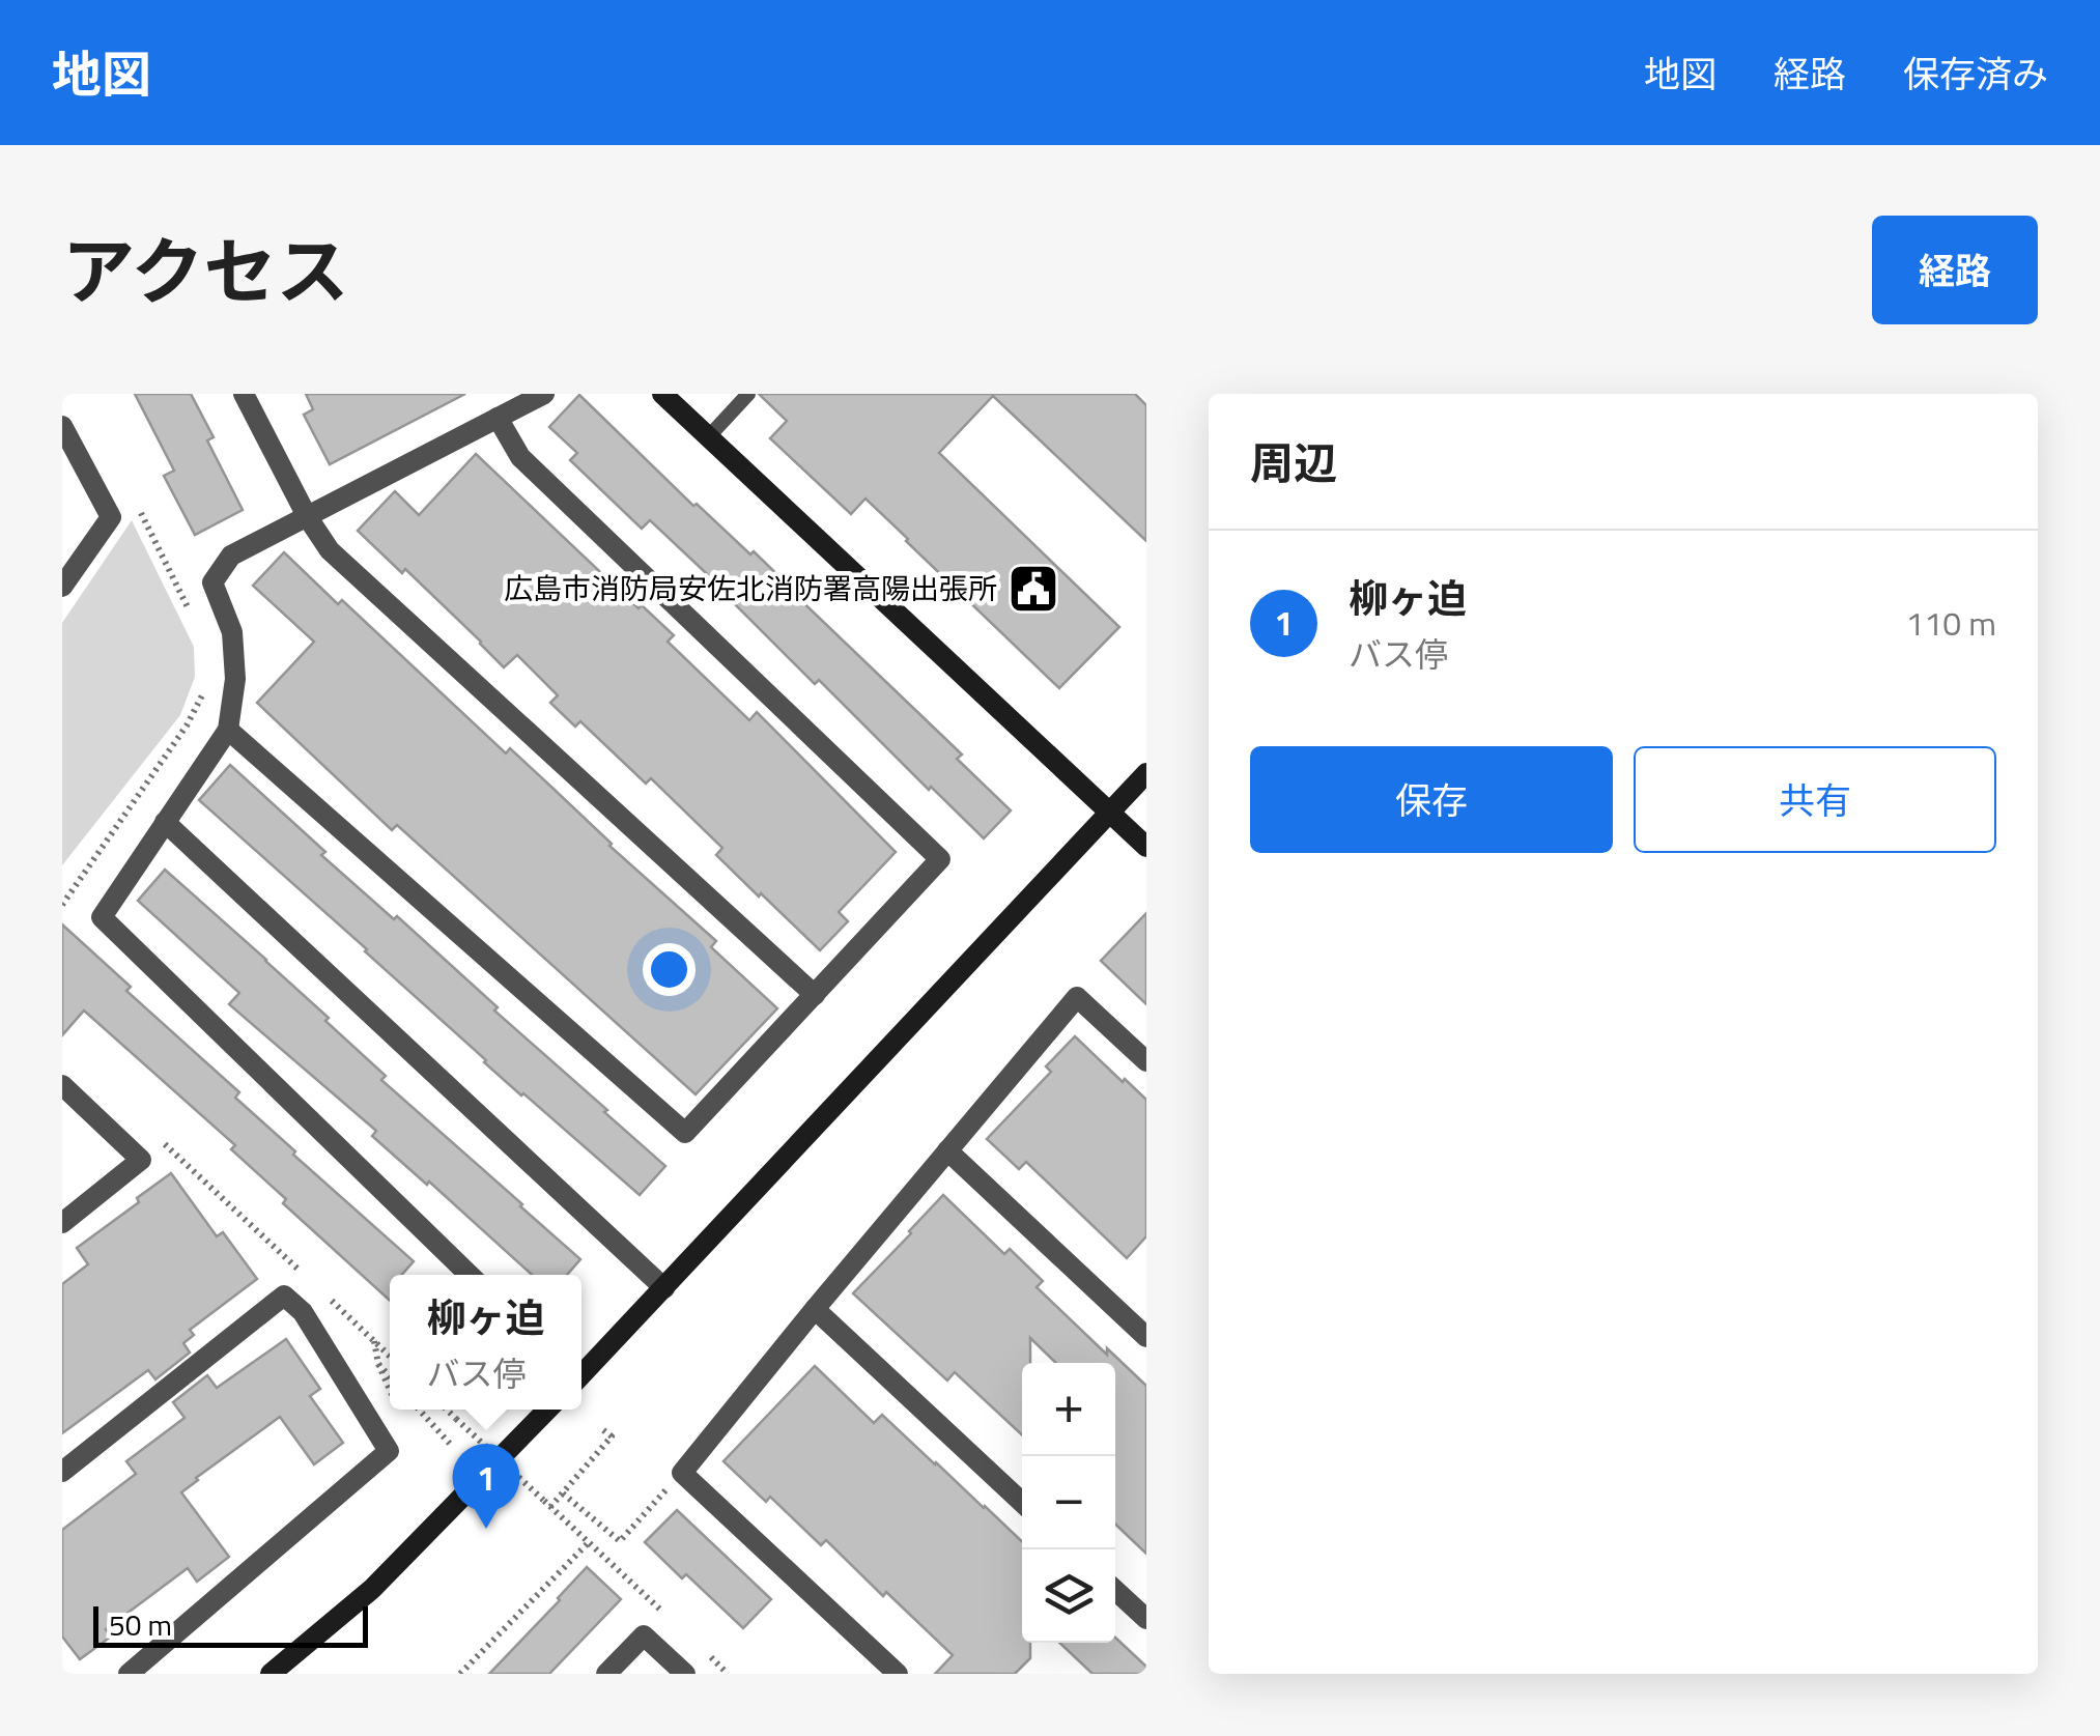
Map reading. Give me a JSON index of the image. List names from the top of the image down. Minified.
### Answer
{"places":{"public building":["広島市消防局安佐北消防署高陽出張所"]},"scale_bar":"50 m","page":{"header":"地図","nav":["地図","経路","保存済み"],"title":"アクセス","buttons":["経路",["保存","共有"]],"heading":"周辺","list":[{"mark":"1","name":"柳ヶ迫","note":"バス停","value":"110 m"}],"popup":["柳ヶ迫","バス停"],"map_buttons":["+","−"],"pins":"1","scale":"50 m"}}
